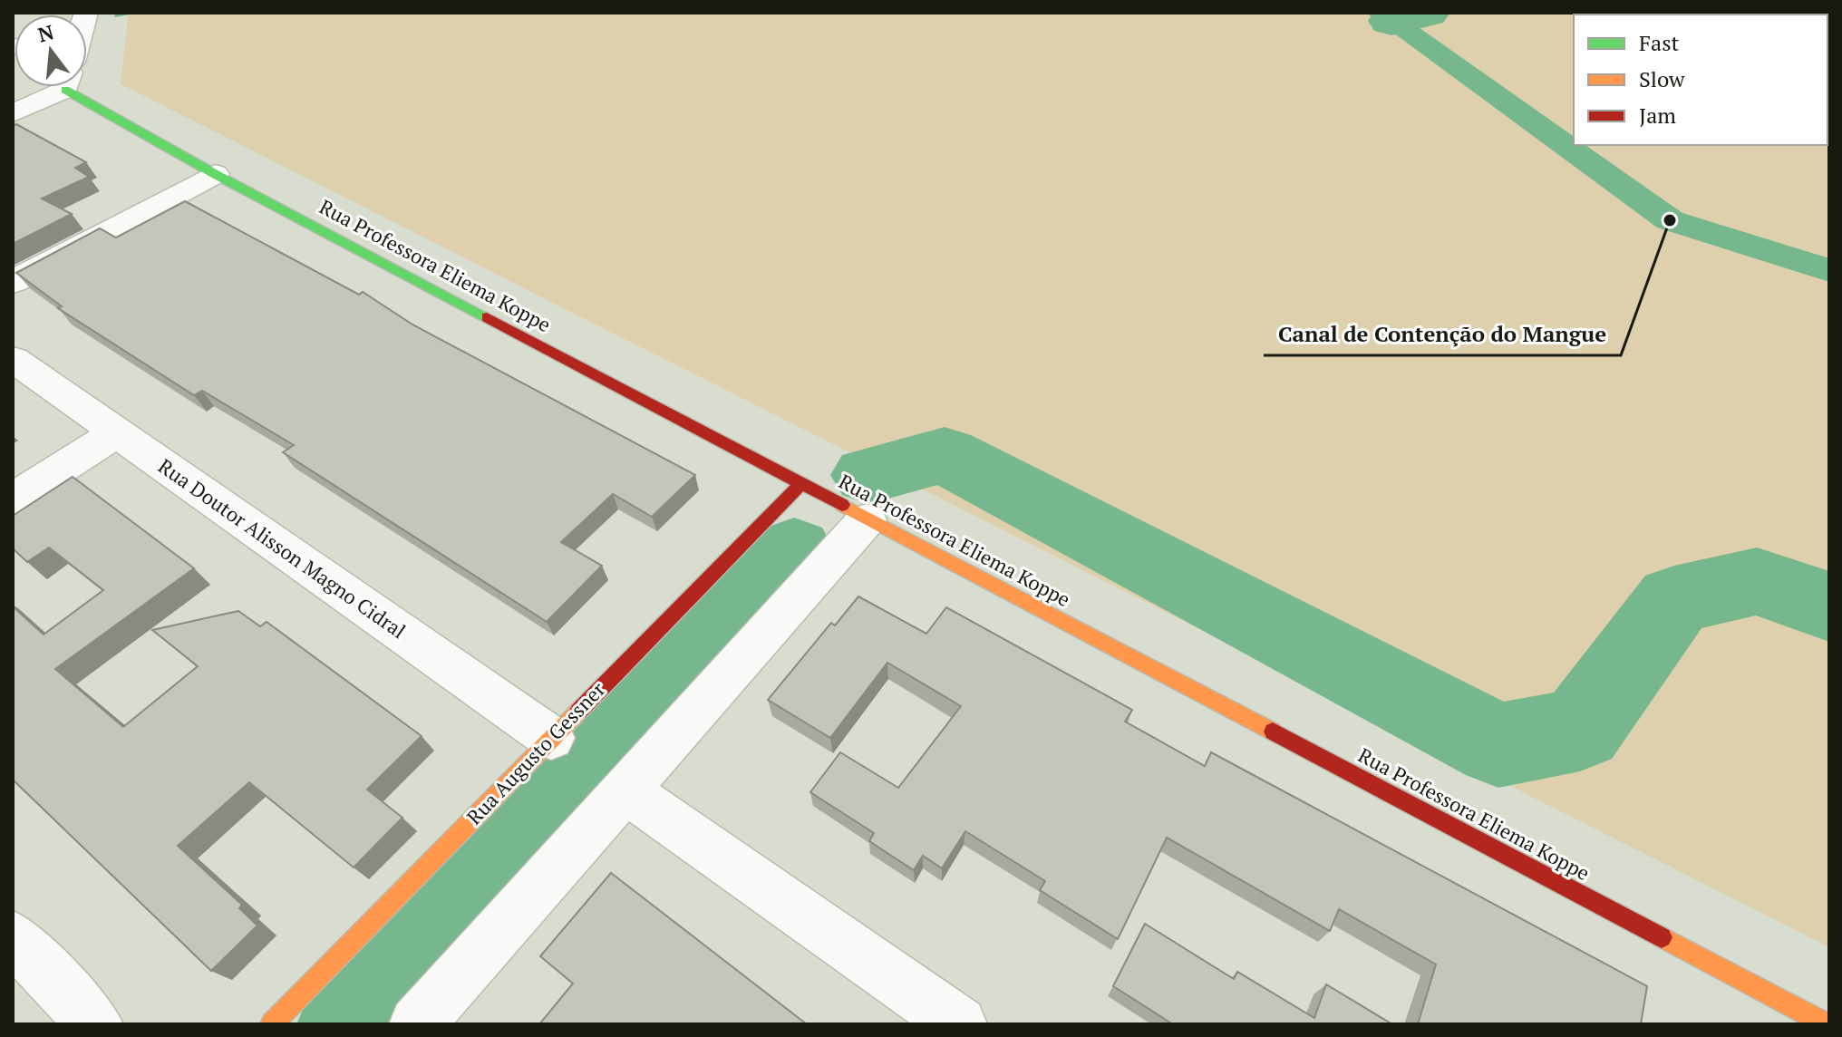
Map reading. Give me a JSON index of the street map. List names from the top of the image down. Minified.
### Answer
{"streets":{"street":["Rua Professora Eliema Koppe","Rua Doutor Alisson Magno Cidral","Rua Augusto Gessner"]},"crossings":[["Rua Professora Eliema Koppe","Rua Augusto Gessner"],["Rua Doutor Alisson Magno Cidral","Rua Augusto Gessner"]],"places":["Canal de Contenção do Mangue"],"legend":["Fast","Slow","Jam"],"north":"top"}
